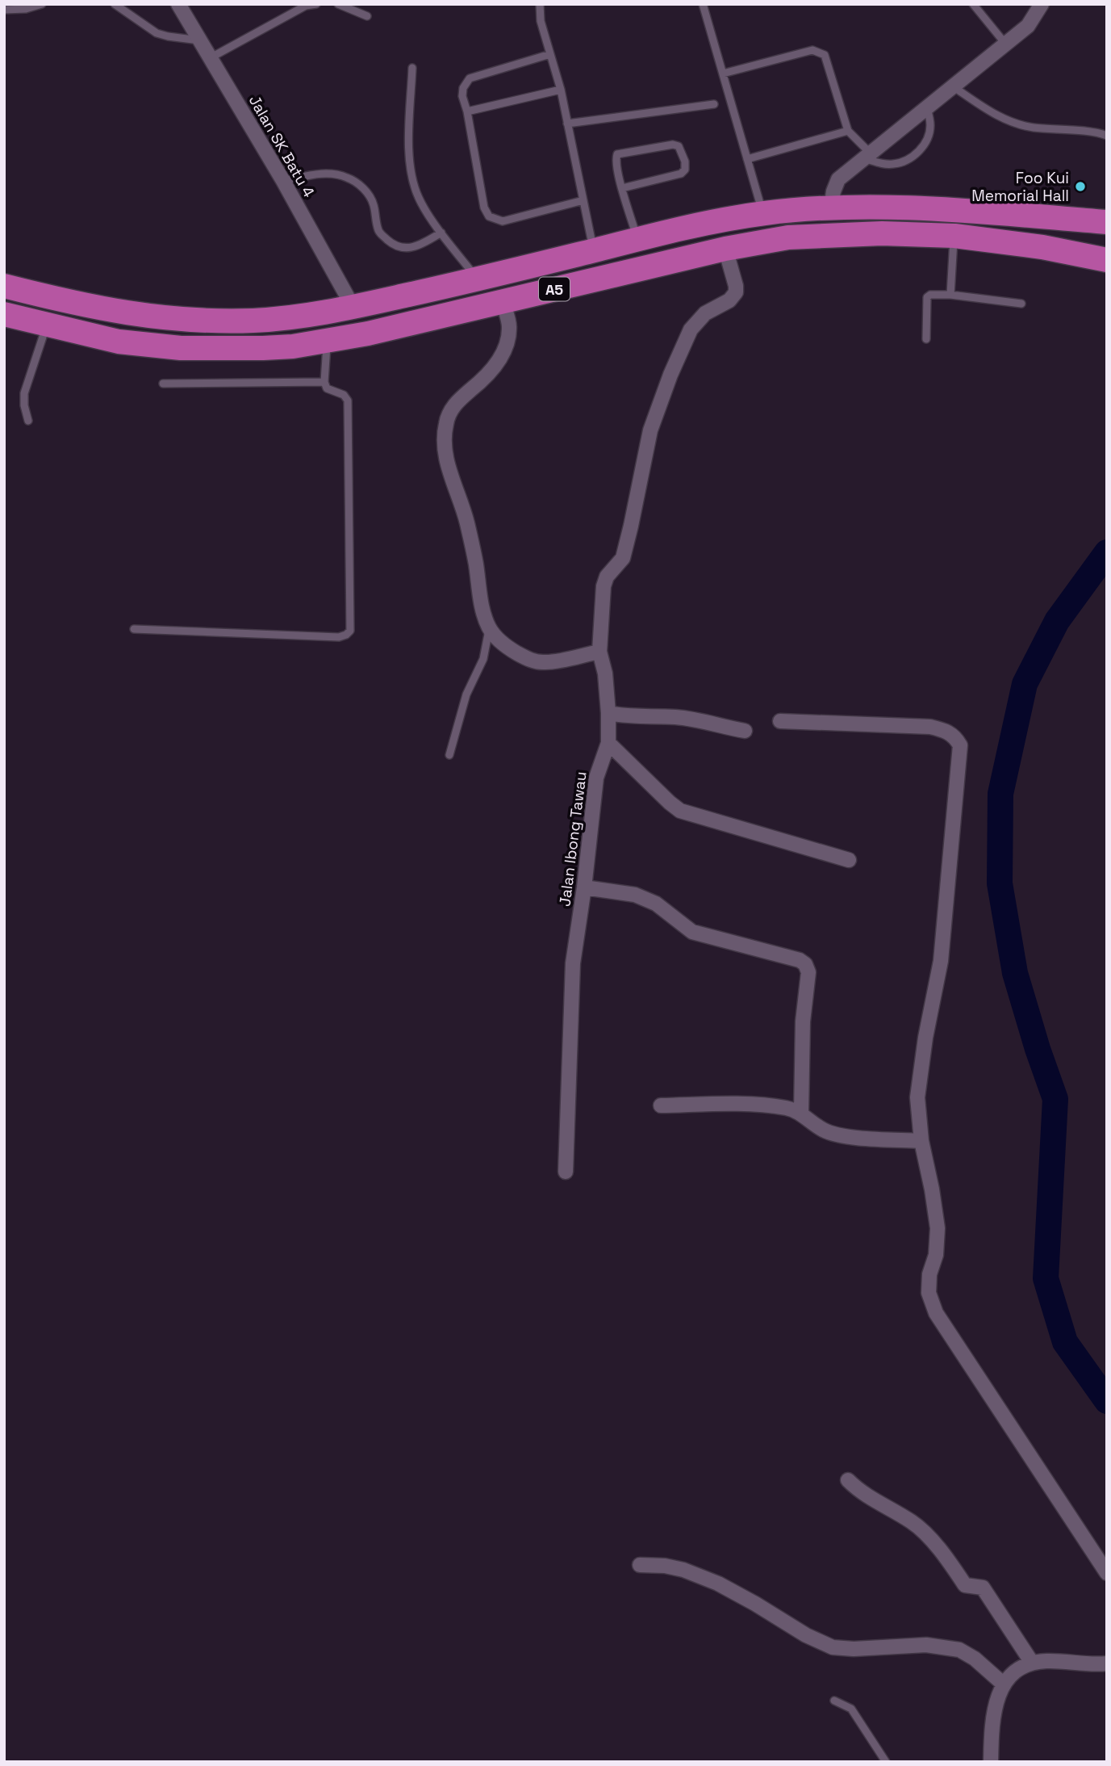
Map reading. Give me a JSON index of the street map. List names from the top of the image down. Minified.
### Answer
{"streets":{"highway":["A5"],"street":["Jalan SK Batu 4","Jalan Ibong Tawau"]},"crossings":[["Jalan SK Batu 4","A5"],["A5","Jalan Ibong Tawau"]],"places":["Foo Kui Memorial Hall"]}
